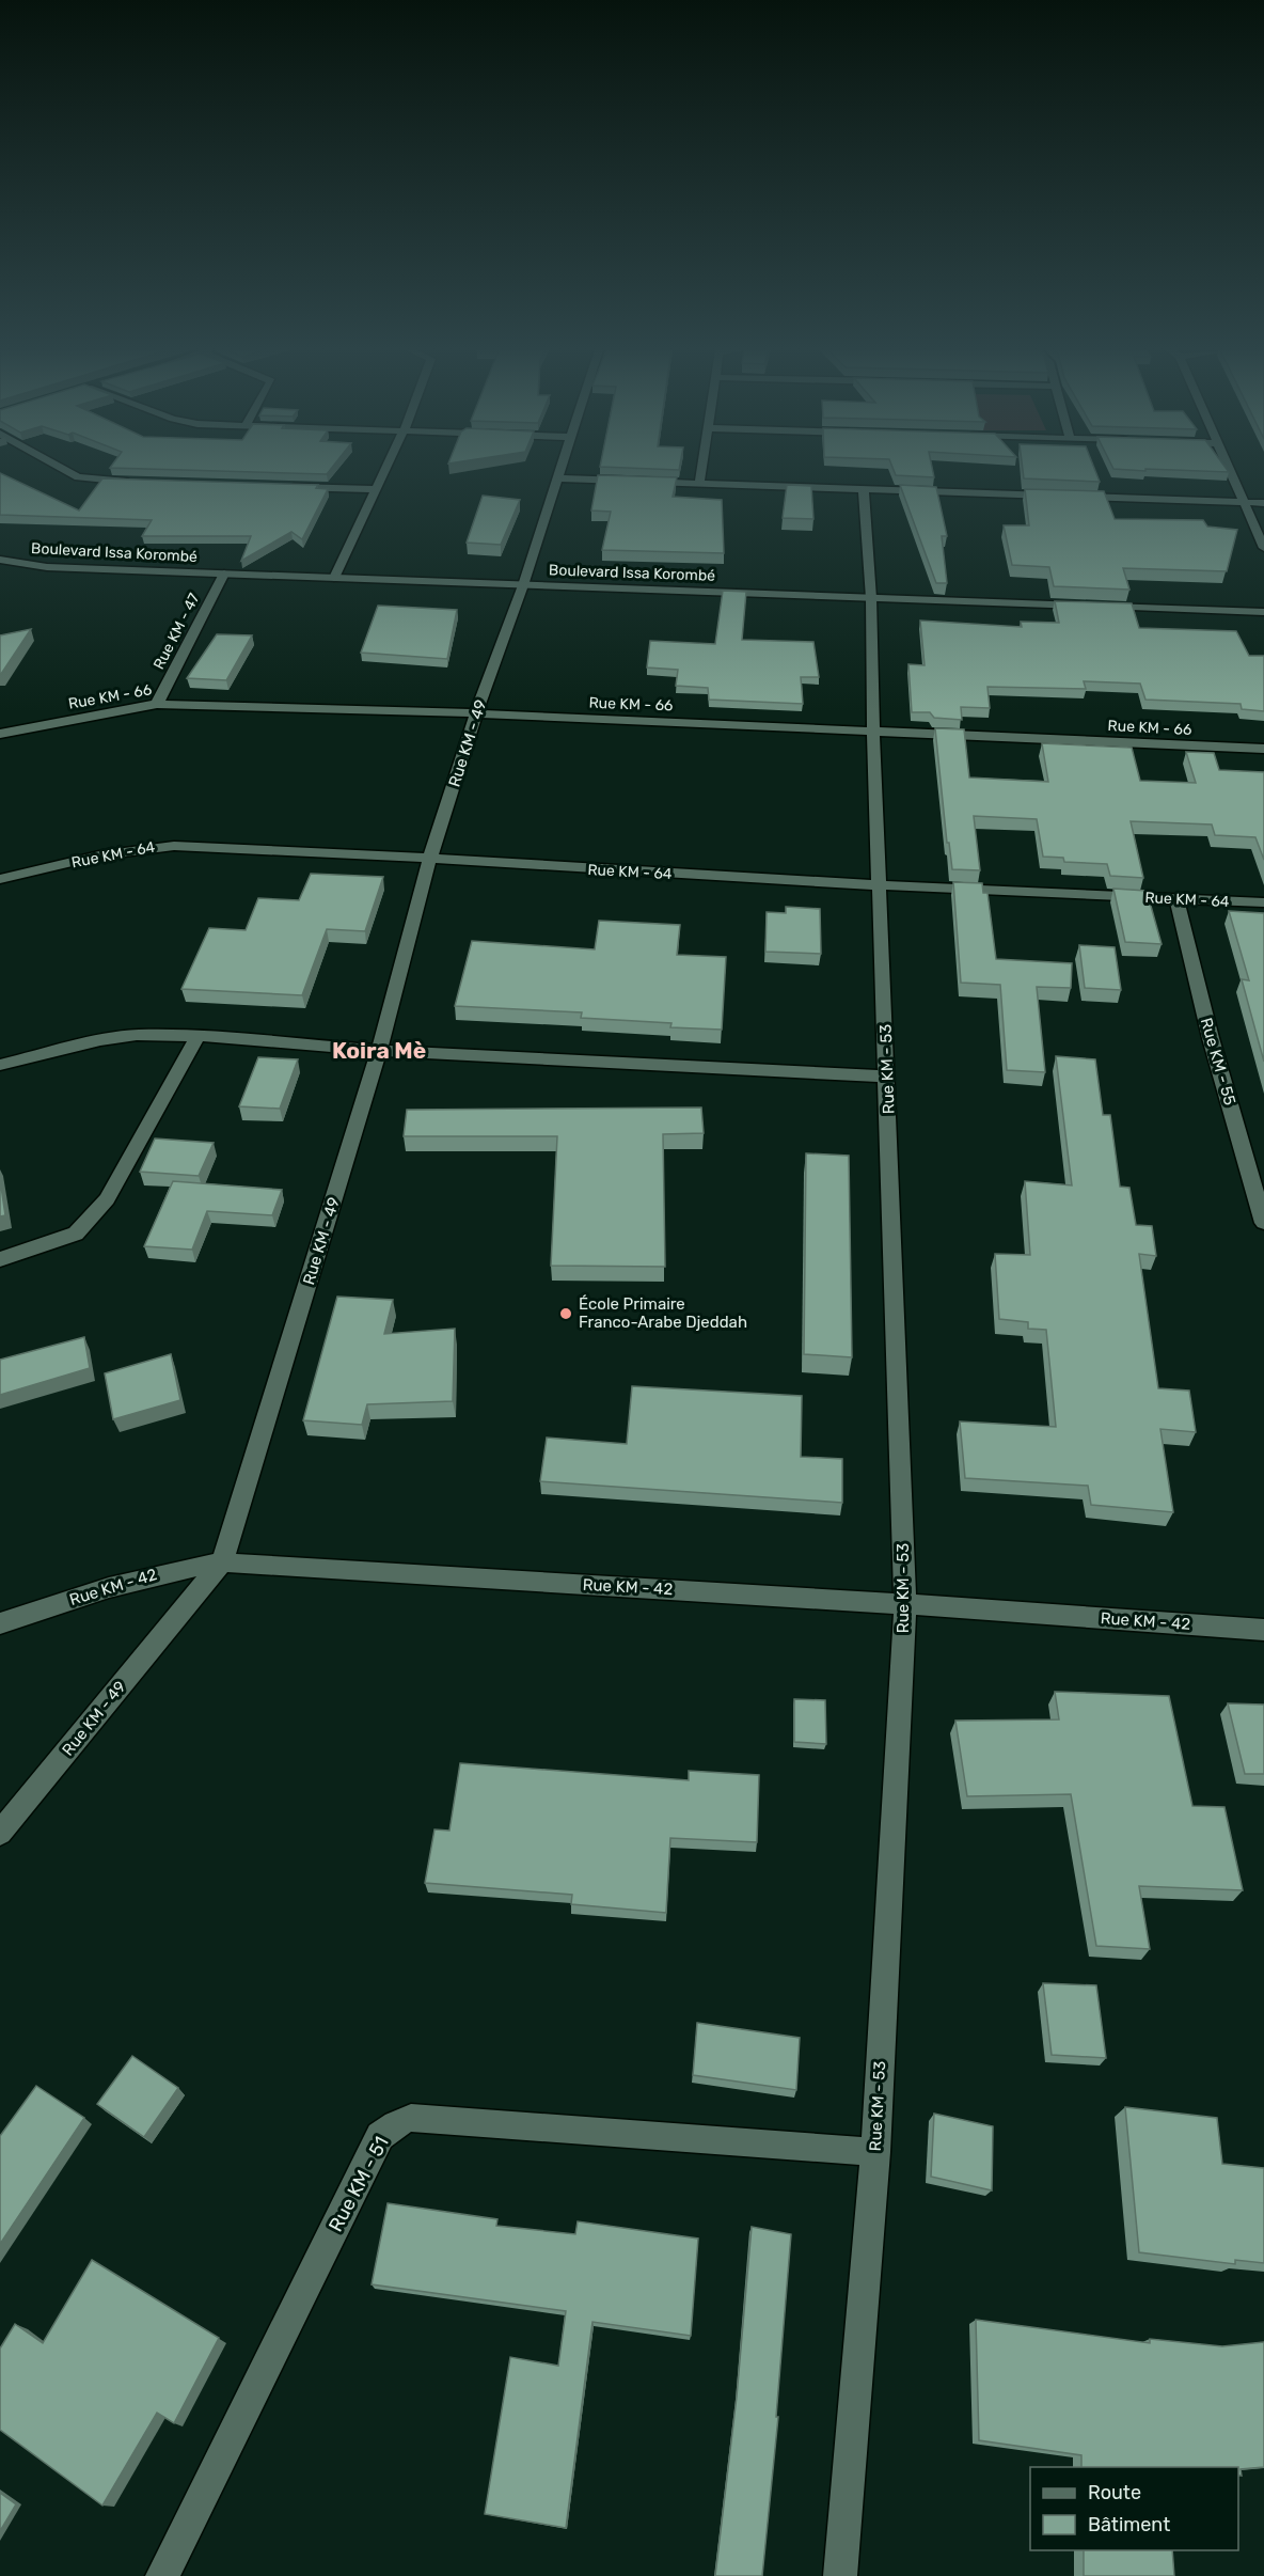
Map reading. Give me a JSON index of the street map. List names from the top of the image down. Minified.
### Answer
{"streets":{"street":["Boulevard Issa Korombé","Rue KM - 47","Rue KM - 66","Rue KM - 49","Rue KM - 64","Rue KM - 55","Rue KM - 53","Rue KM - 42","Rue KM - 51"]},"crossings":[["Boulevard Issa Korombé","Rue KM - 47"],["Boulevard Issa Korombé","Rue KM - 49"],["Boulevard Issa Korombé","Rue KM - 53"],["Rue KM - 47","Rue KM - 66"],["Rue KM - 66","Rue KM - 49"],["Rue KM - 66","Rue KM - 53"],["Rue KM - 49","Rue KM - 64"],["Rue KM - 49","Rue KM - 42"],["Rue KM - 64","Rue KM - 55"],["Rue KM - 64","Rue KM - 53"],["Rue KM - 53","Rue KM - 42"],["Rue KM - 53","Rue KM - 51"]],"districts":["Koira Mè"],"places":["École Primaire Franco-Arabe Djeddah"],"legend":["Route","Bâtiment"]}
